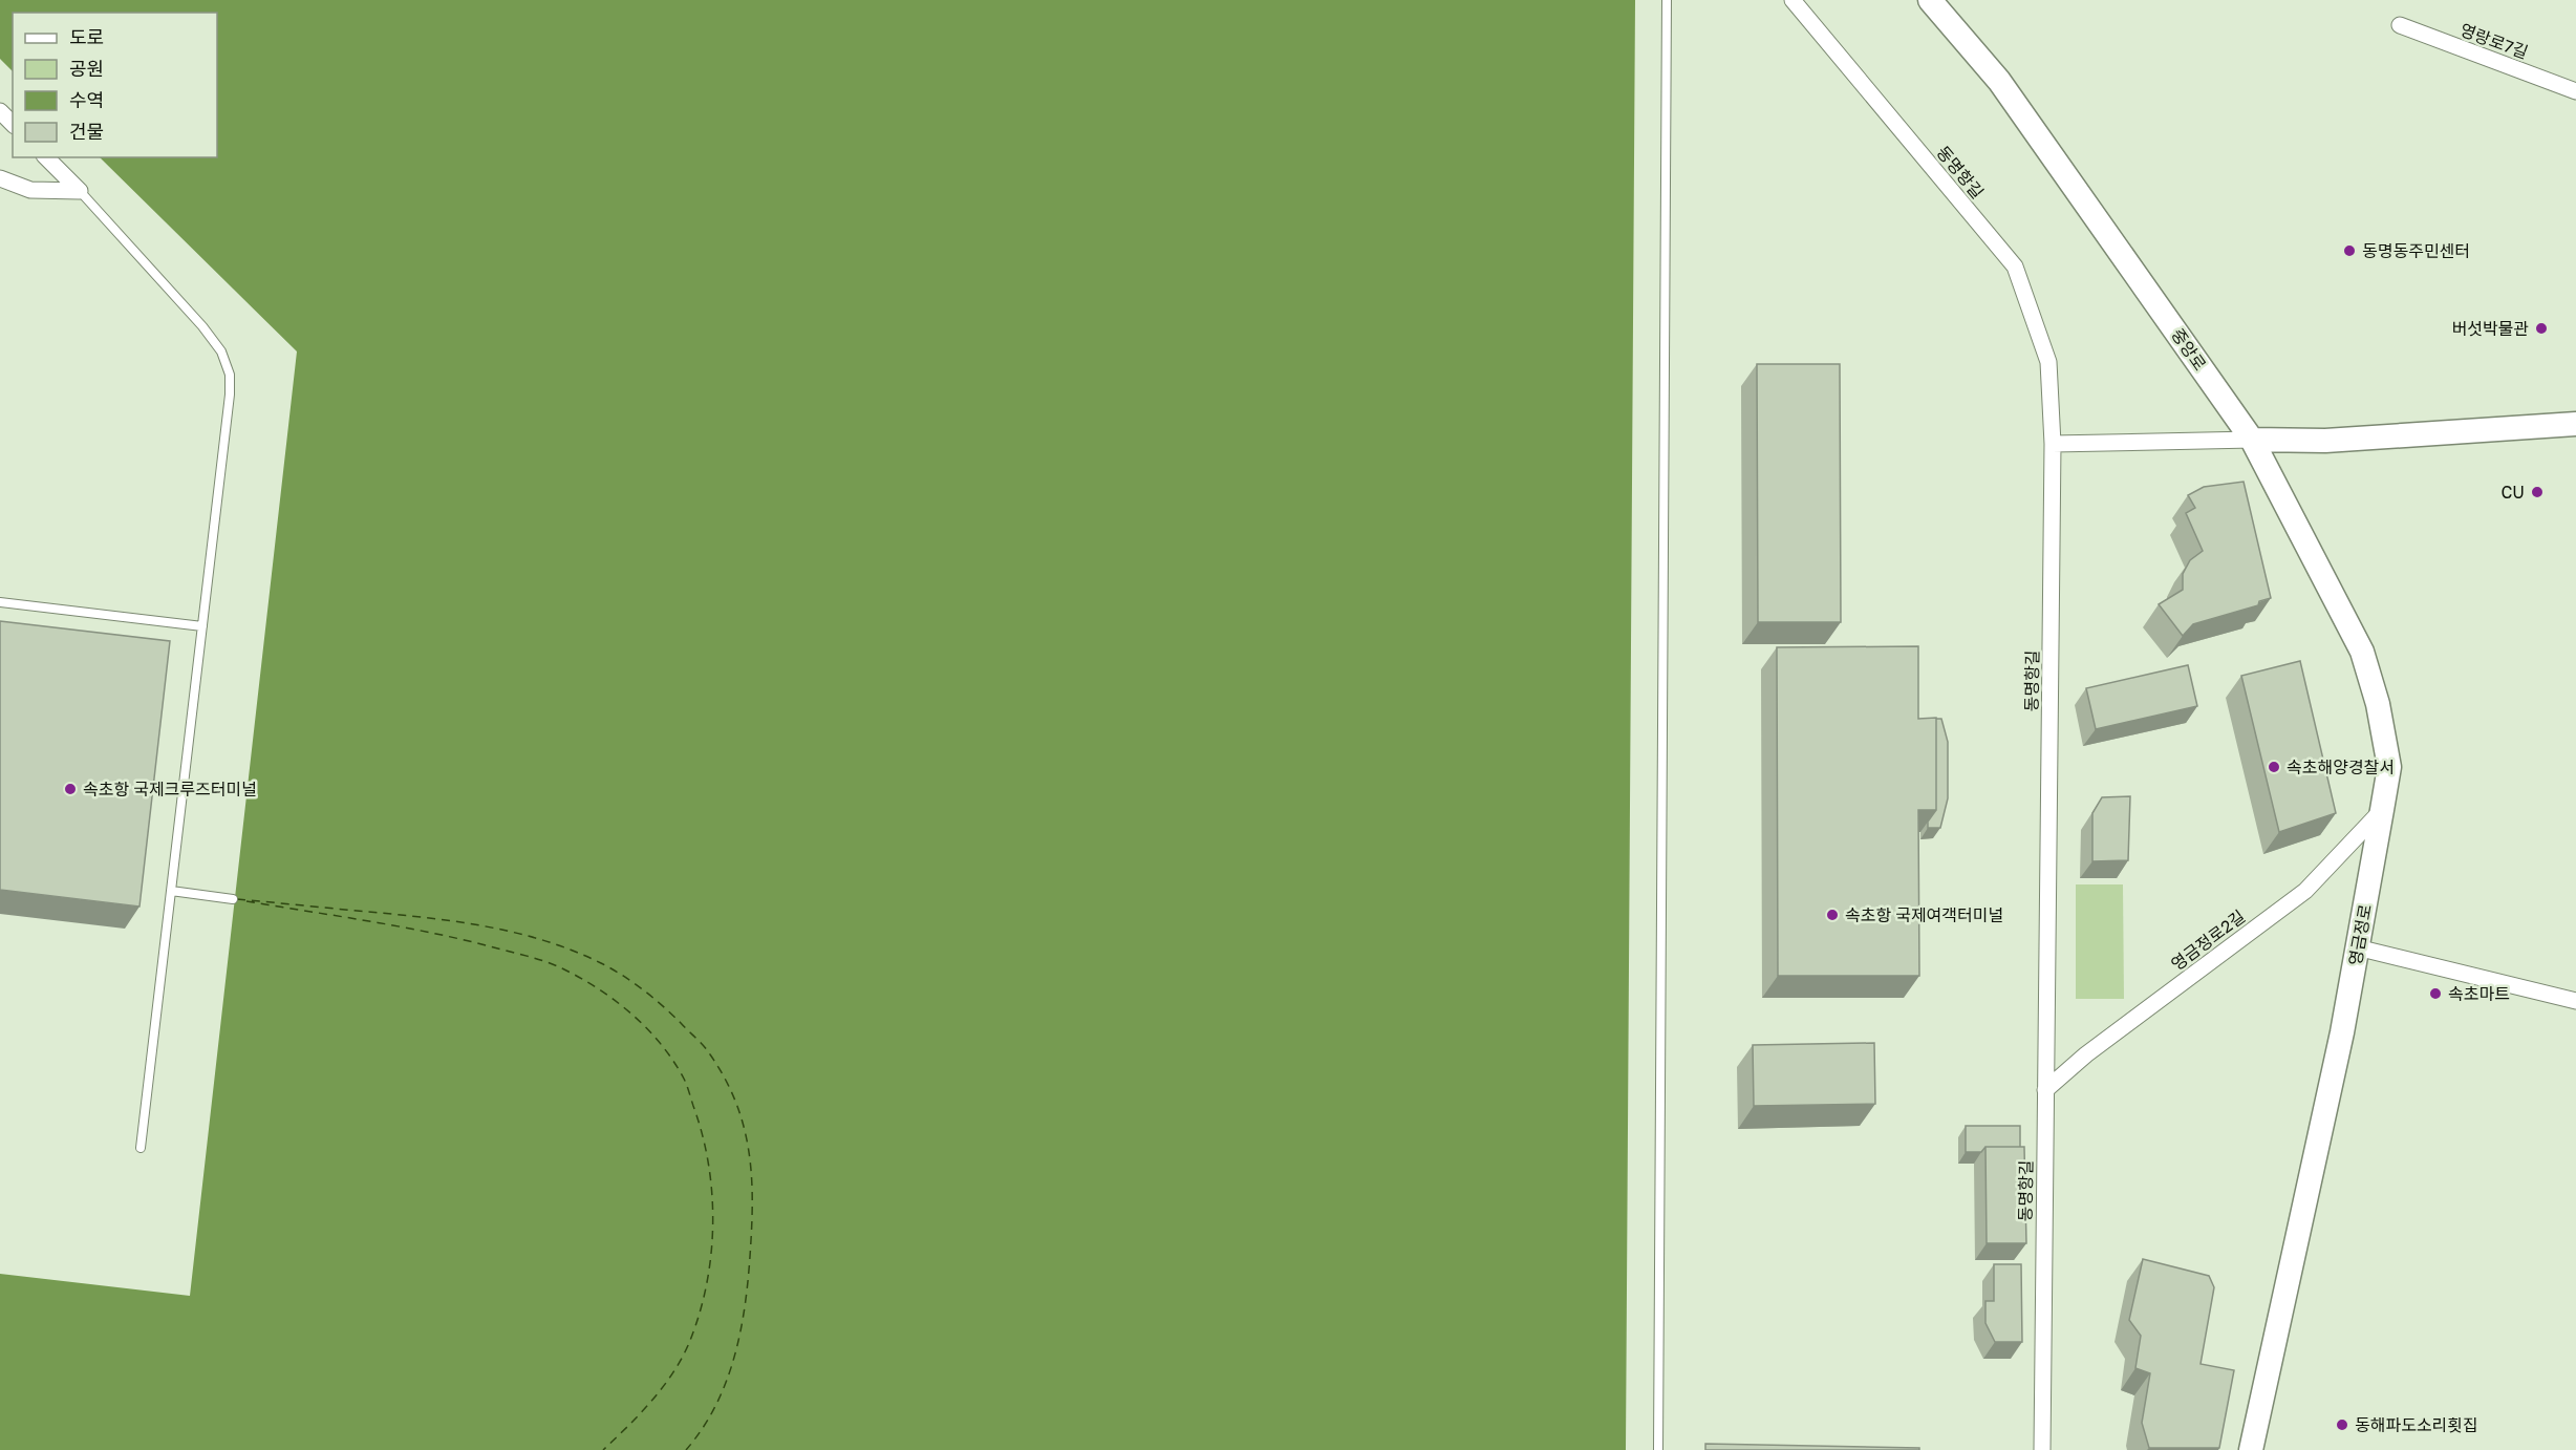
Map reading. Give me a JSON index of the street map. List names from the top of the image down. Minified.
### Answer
{"streets":{"street":["영랑로7길","동명항길","중앙로","영금정로","영금정로2길"]},"crossings":[["동명항길","영금정로2길"],["중앙로","영금정로"],["영금정로","영금정로2길"]],"places":["동명동주민센터","버섯박물관","CU","속초해양경찰서","속초항 국제크루즈터미널","속초항 국제여객터미널","속초마트","동해파도소리횟집"],"legend":["도로","공원","수역","건물"]}
